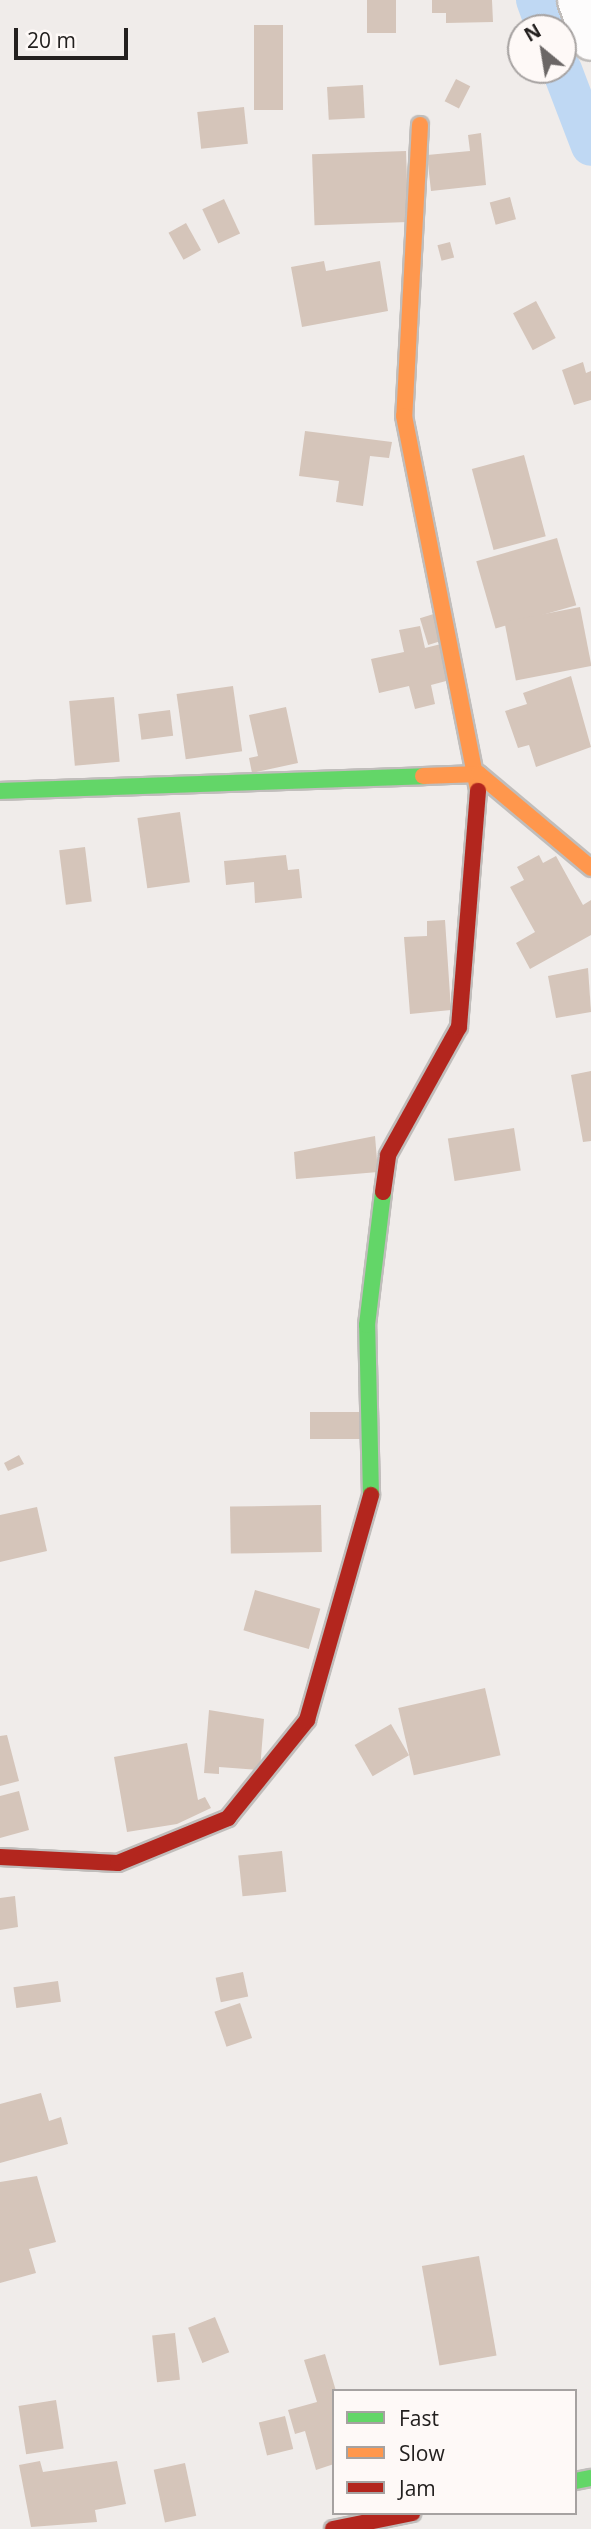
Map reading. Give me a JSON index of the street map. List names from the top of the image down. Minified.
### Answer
{"legend":["Fast","Slow","Jam"],"scale_bar":"20 m","north":"top left"}
